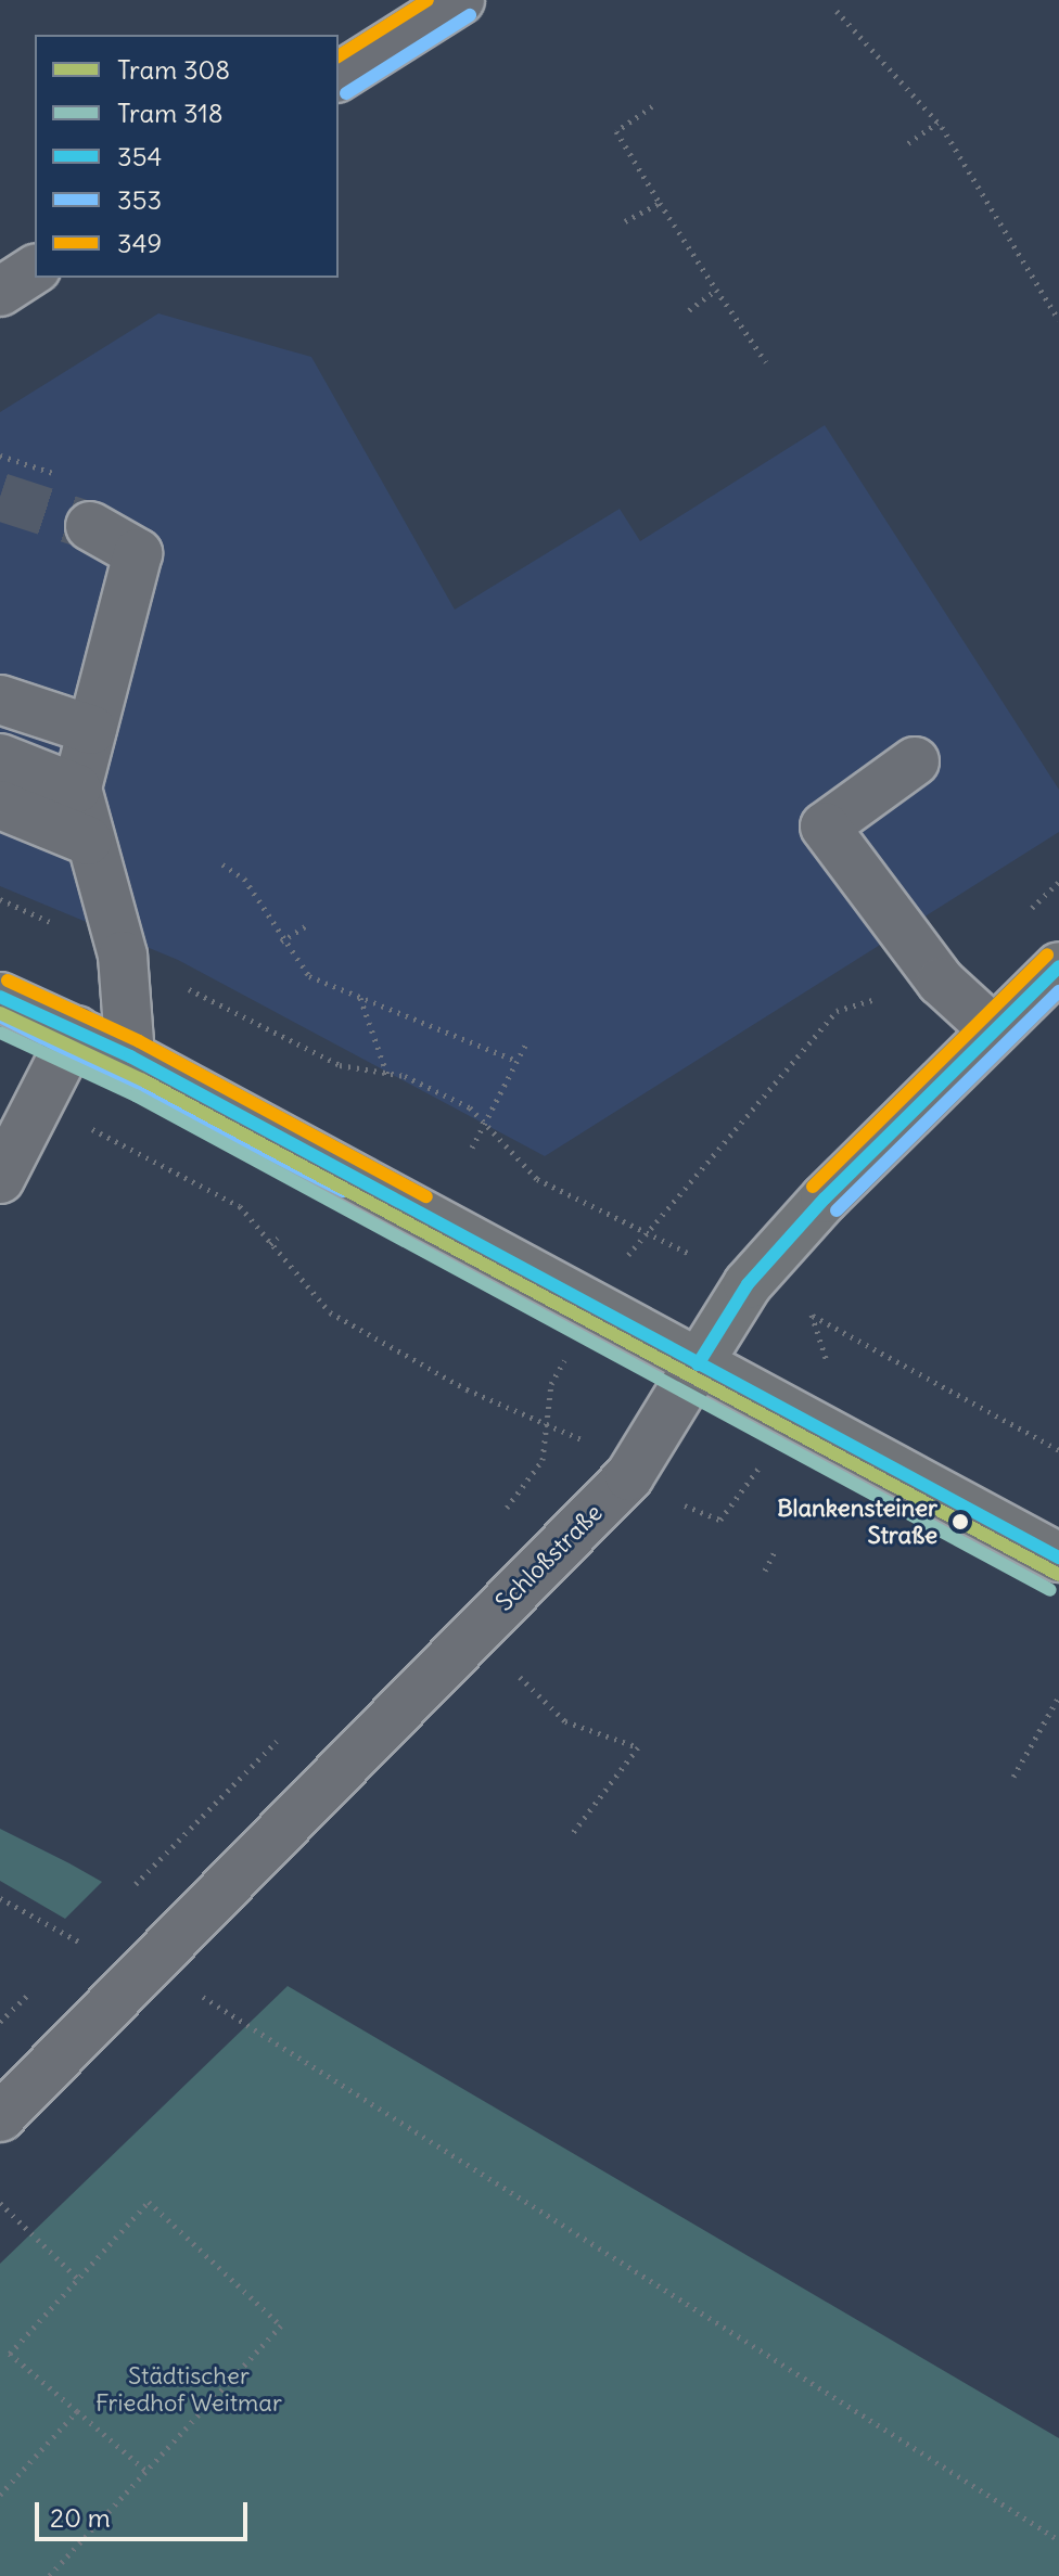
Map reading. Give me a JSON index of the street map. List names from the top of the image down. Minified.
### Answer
{"streets":{"main road":["Schloßstraße"]},"parks":["Städtischer Friedhof Weitmar"],"places":["Blankensteiner Straße"],"lines":["transit line 349","transit line 353","transit line 354","tram line 308","tram line 318"],"legend":["Tram 308","Tram 318","354","353","349"],"scale_bar":"20 m"}
